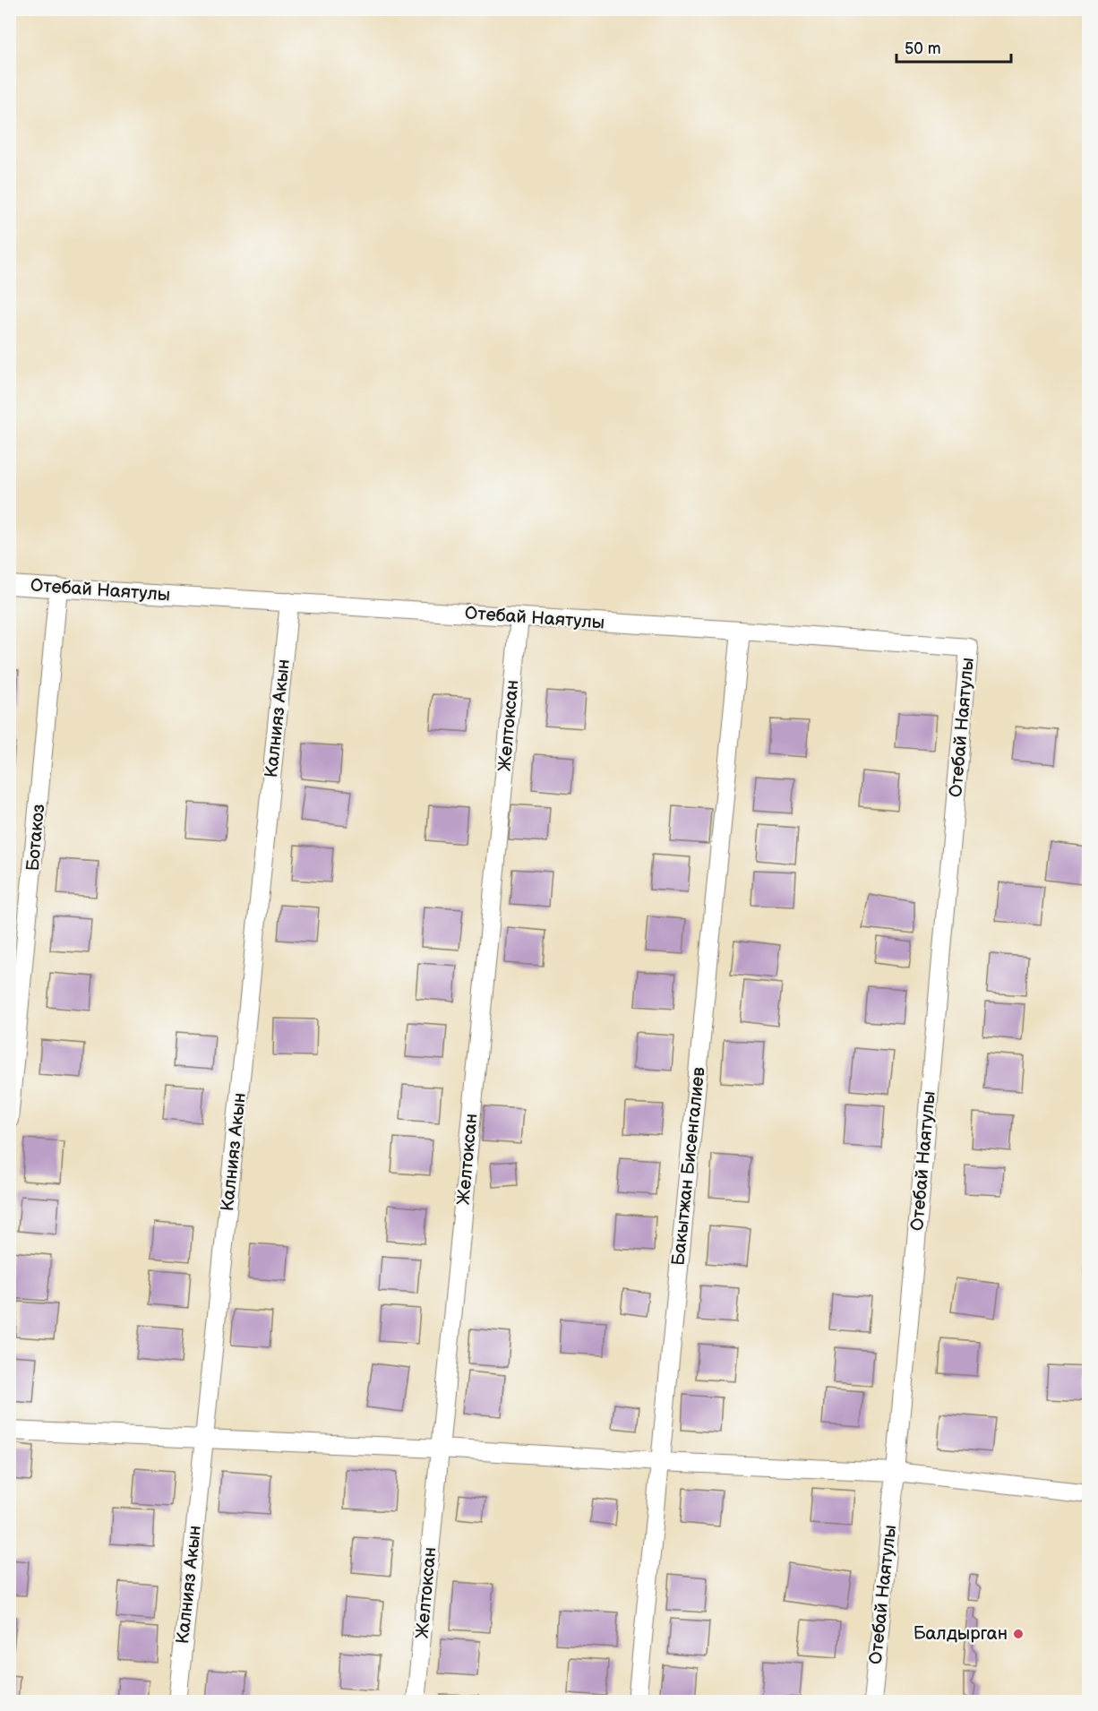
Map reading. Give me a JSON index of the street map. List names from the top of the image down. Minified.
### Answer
{"streets":{"street":["Отебай Наятулы","Калнияз Акын","Желтоксан","Ботакоз","Бакытжан Бисенгалиев"]},"crossings":[["Отебай Наятулы","Калнияз Акын"],["Отебай Наятулы","Желтоксан"],["Отебай Наятулы","Ботакоз"],["Отебай Наятулы","Бакытжан Бисенгалиев"]],"places":["Балдырган"],"scale_bar":"50 m"}
